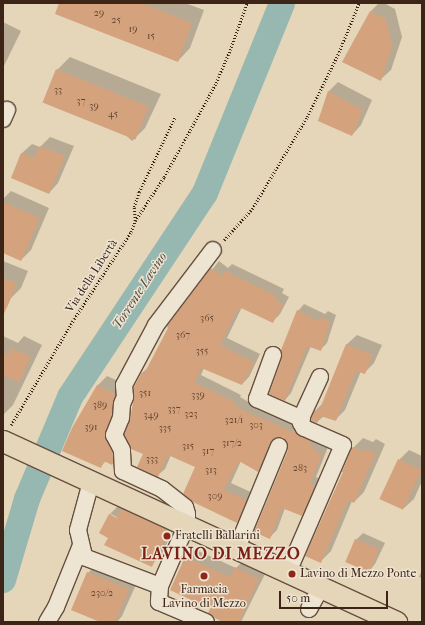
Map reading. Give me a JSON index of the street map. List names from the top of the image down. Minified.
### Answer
{"streets":{"path":["Via della Libertà"]},"districts":["LAVINO DI MEZZO"],"water":["Torrente Lavino"],"places":["Fratelli Ballarini","Lavino di Mezzo Ponte","Farmacia Lavino di Mezzo"],"house_numbers":["29","25","19","15","33","37","39","45","365","367","355","351","339","389","337","323","349","321/1","303","391","335","317/2","315","317","333","283","313","309","230/2"],"scale_bar":"50 m"}
